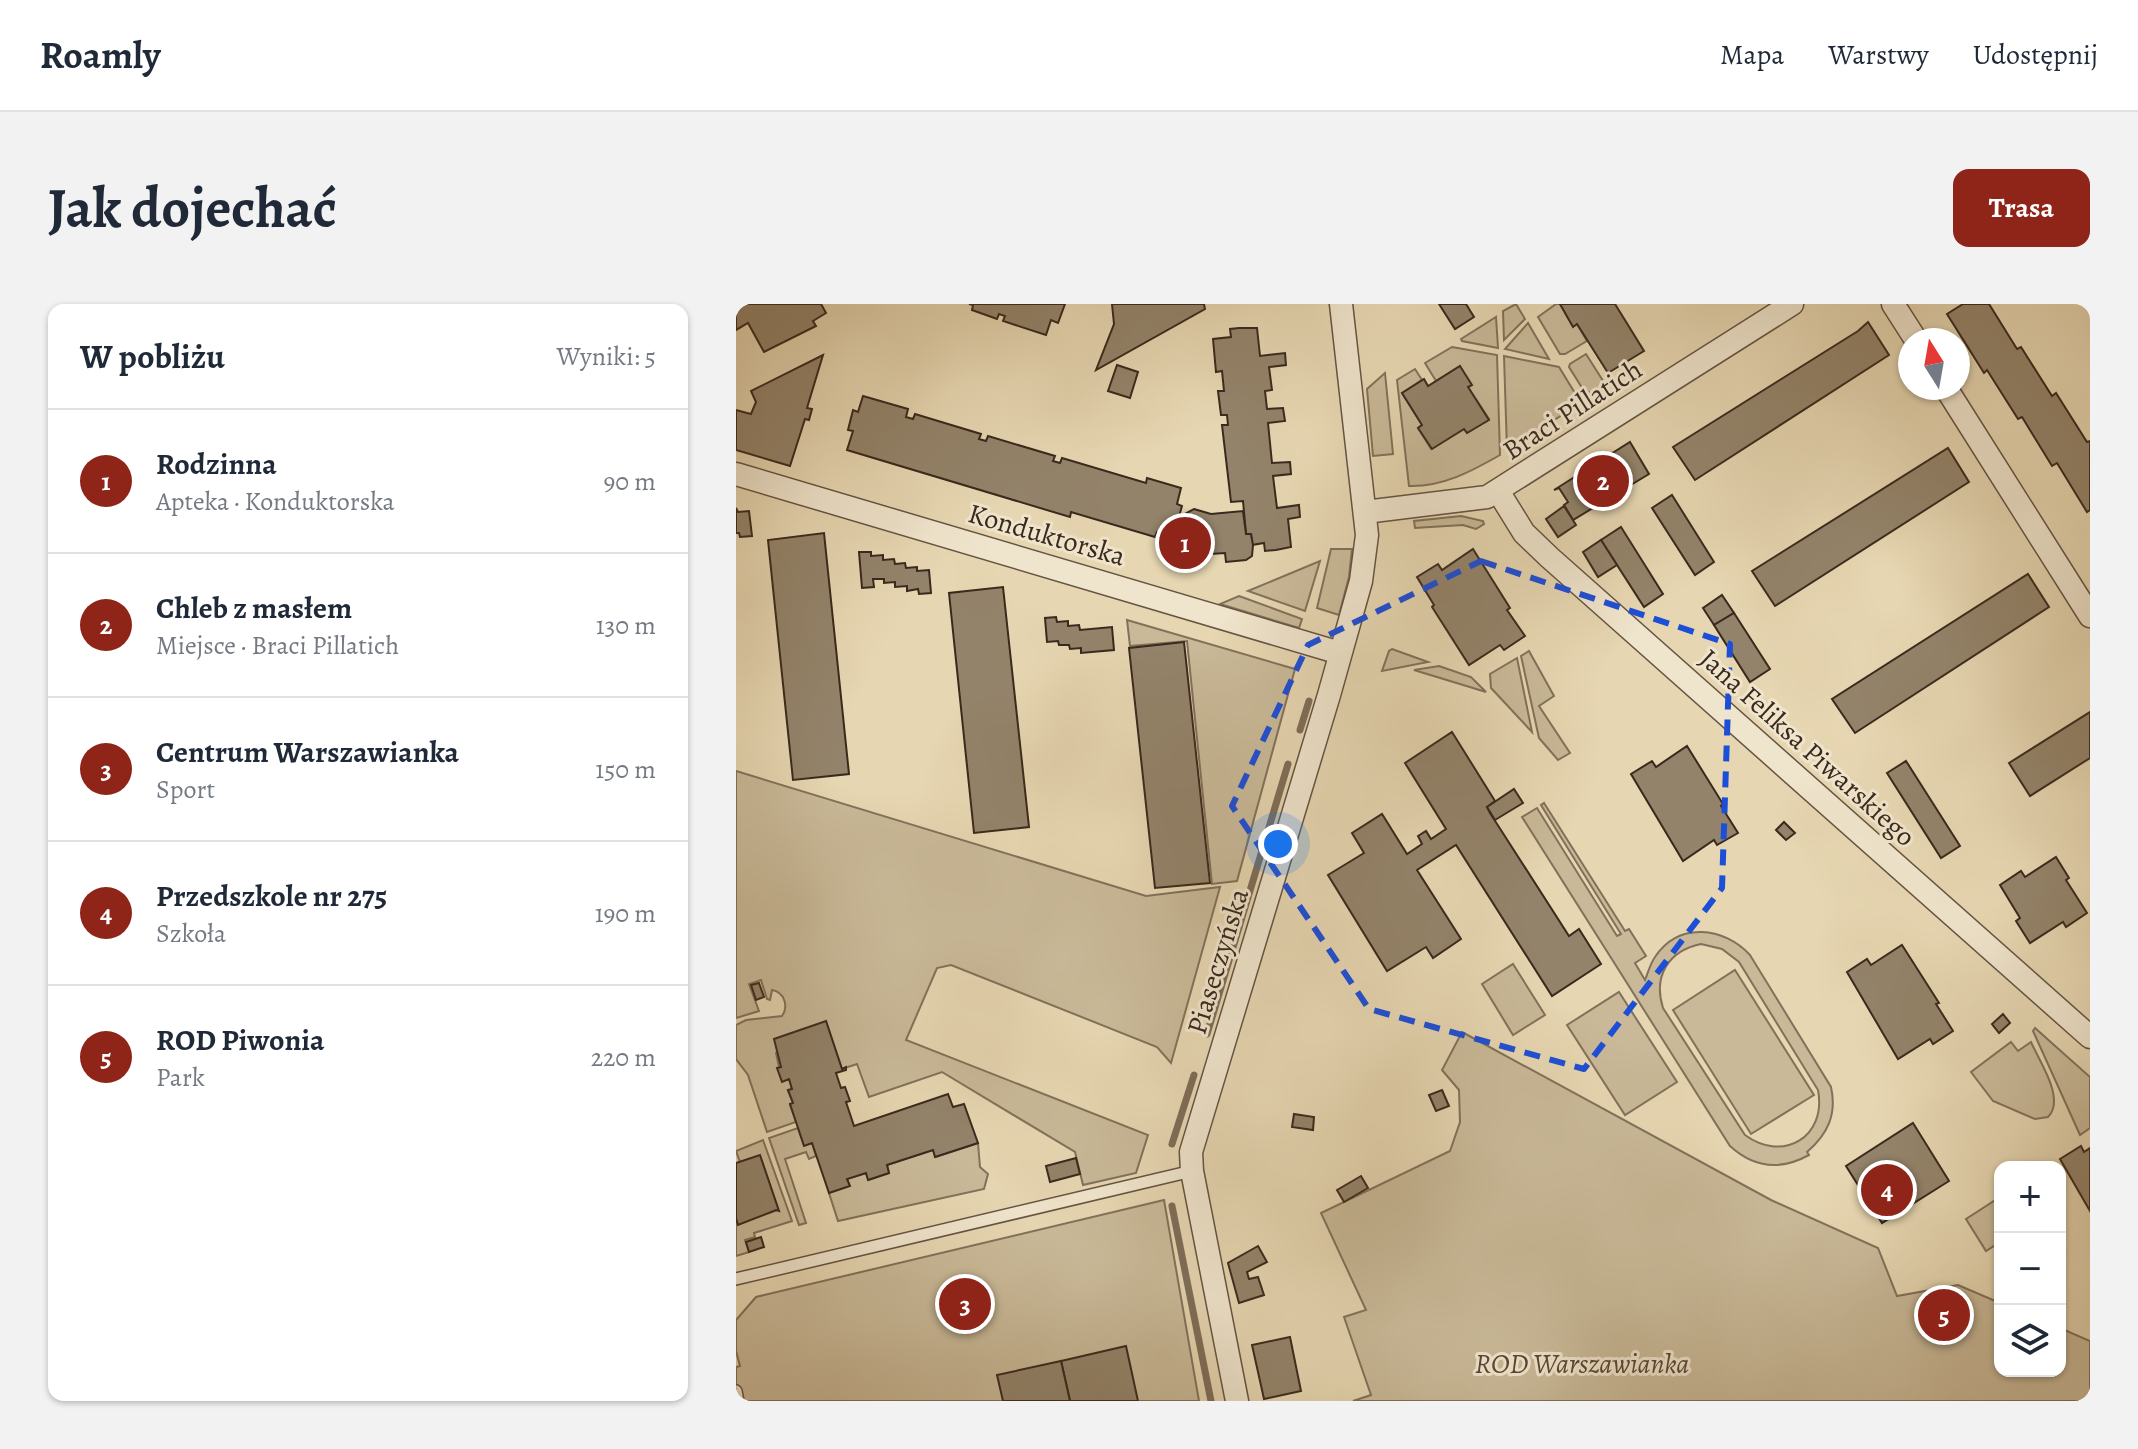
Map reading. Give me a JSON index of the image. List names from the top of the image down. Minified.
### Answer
{"streets":{"street":["Braci Pillatich","Konduktorska","Jana Feliksa Piwarskiego","Piaseczyńska"]},"crossings":[["Braci Pillatich","Jana Feliksa Piwarskiego"],["Braci Pillatich","Piaseczyńska"],["Konduktorska","Piaseczyńska"]],"parks":["ROD Warszawianka"],"north":"top","page":{"header":"Roamly","nav":["Mapa","Warstwy","Udostępnij"],"buttons":"Trasa","title":"Jak dojechać","heading":["W pobliżu","Wyniki: 5"],"list":[{"mark":"1","name":"Rodzinna","note":"Apteka · Konduktorska","value":"90 m"},{"mark":"2","name":"Chleb z masłem","note":"Miejsce · Braci Pillatich","value":"130 m"},{"mark":"3","name":"Centrum Warszawianka","note":"Sport","value":"150 m"},{"mark":"4","name":"Przedszkole nr 275","note":"Szkoła","value":"190 m"},{"mark":"5","name":"ROD Piwonia","note":"Park","value":"220 m"}],"pins":["2","1","4","3","5"],"map_buttons":["+","−"]}}
